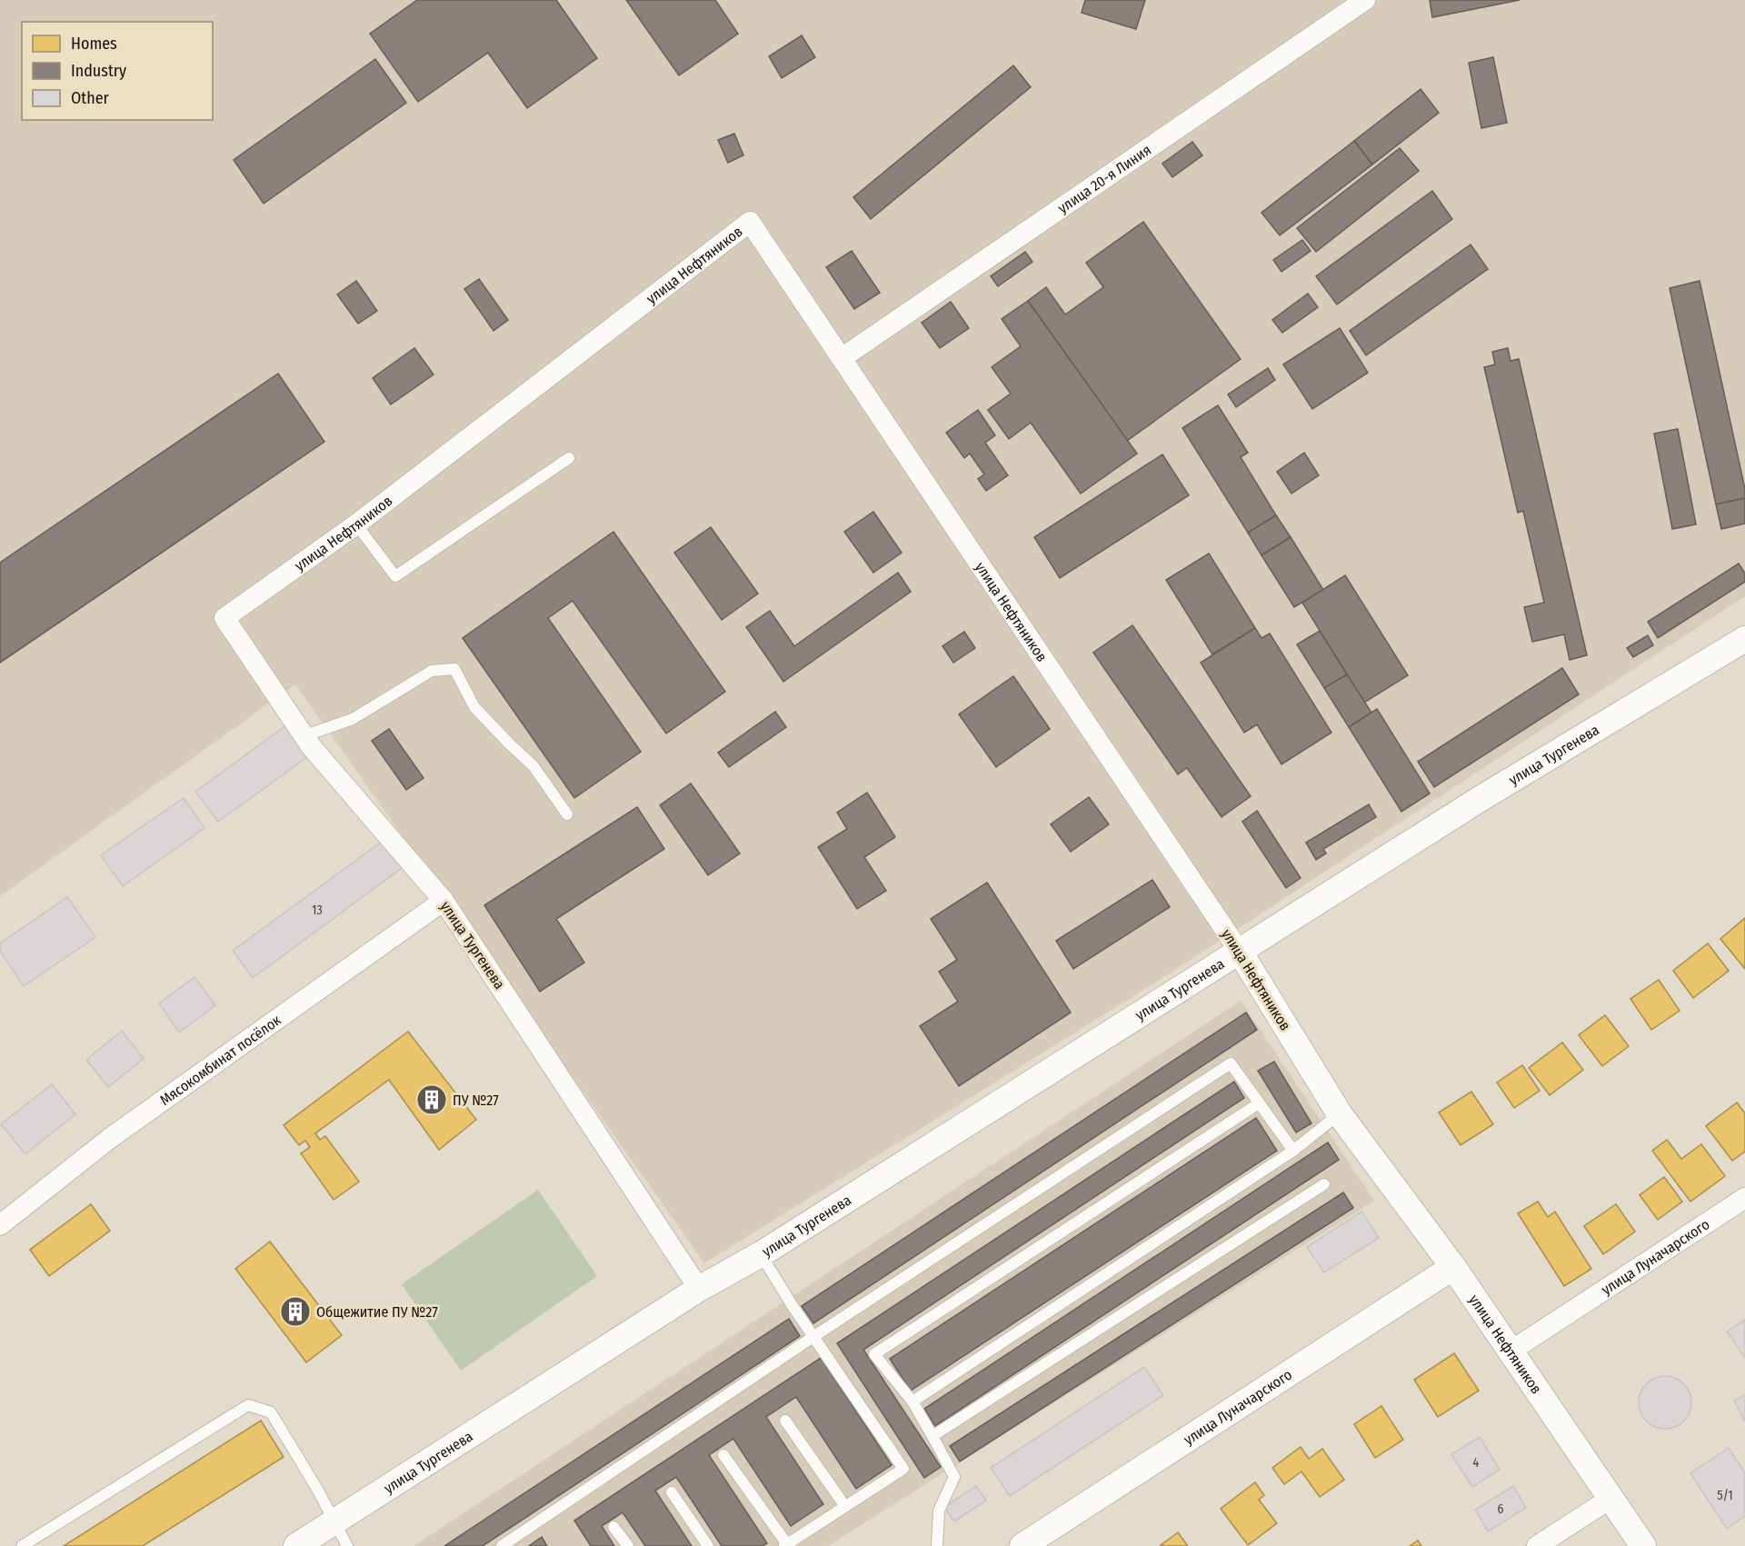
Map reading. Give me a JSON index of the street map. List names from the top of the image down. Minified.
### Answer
{"streets":{"street":["улица 20-я Линия","улица Нефтяников","улица Тургенева","Мясокомбинат посёлок","улица Луначарского"]},"crossings":[["улица 20-я Линия","улица Нефтяников"],["улица Нефтяников","улица Тургенева"],["улица Нефтяников","улица Луначарского"],["улица Тургенева","Мясокомбинат посёлок"]],"places":{"building":["ПУ №27","Общежитие ПУ №27"]},"house_numbers":["13","4","5/1","6"],"legend":["Homes","Industry","Other"]}
